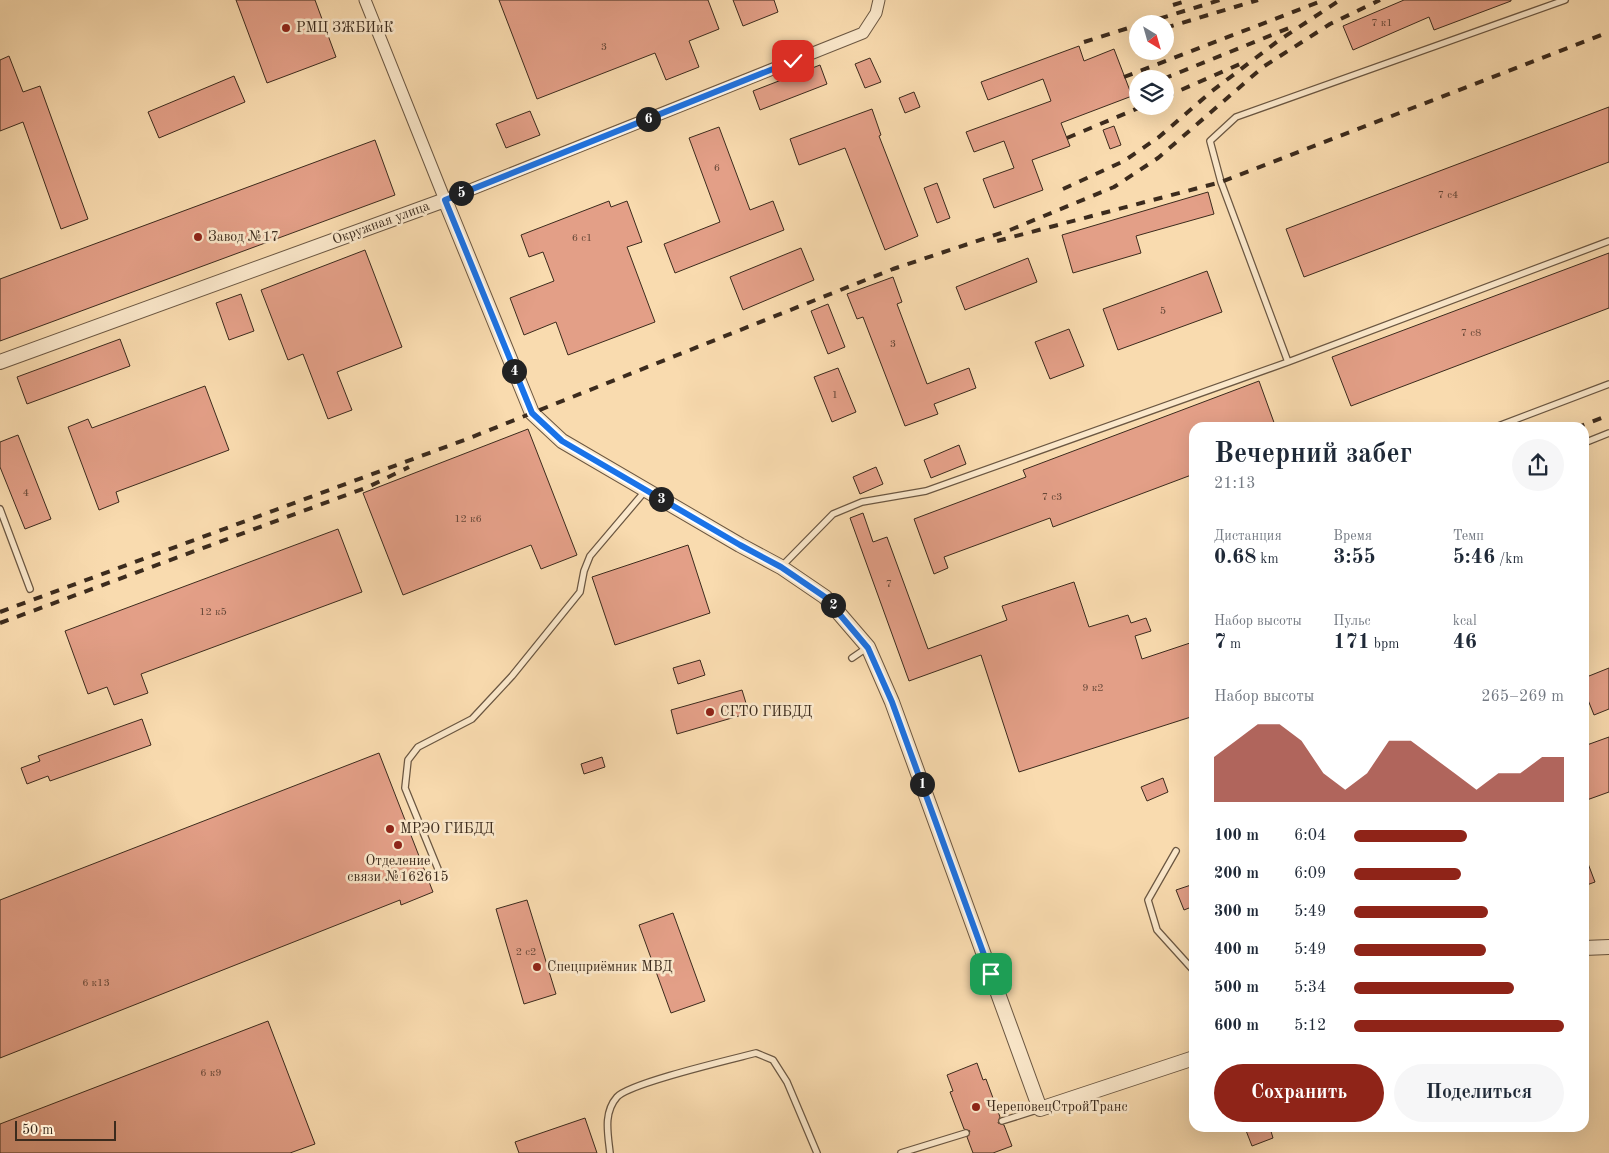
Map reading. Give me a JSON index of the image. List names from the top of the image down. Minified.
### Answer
{"streets":{"street":["Окружная улица"]},"places":["РМЦ ЗЖБИиК","Завод №17","СГТО ГИБДД","МРЭО ГИБДД","Отделение связи №162615","Спецприёмник МВД","ЧереповецСтройТранс"],"house_numbers":["7 к1","3","6","7 с4","6 с1","5","7 с8","3","1","4","7 с3","12 к6","7","12 к5","9 к2","2 с2","6 к13","6 к9"],"scale_bar":"50 m","north":"bottom right","page":{"pins":["6","5","4","3","2","1"],"heading":["Вечерний забег","21:13"],"stats":[["Дистанция","0.68 km"],["Время","3:55"],["Темп","5:46 /km"],["Набор высоты","7 m"],["Пульс","171 bpm"],["kcal","46"]],"chart":["Набор высоты","265–269 m"],"list":[{"name":"100 m","note":"6:04"},{"name":"200 m","note":"6:09"},{"name":"300 m","note":"5:49"},{"name":"400 m","note":"5:49"},{"name":"500 m","note":"5:34"},{"name":"600 m","note":"5:12"}],"buttons":["Сохранить","Поделиться"],"scale":"50 m"}}
